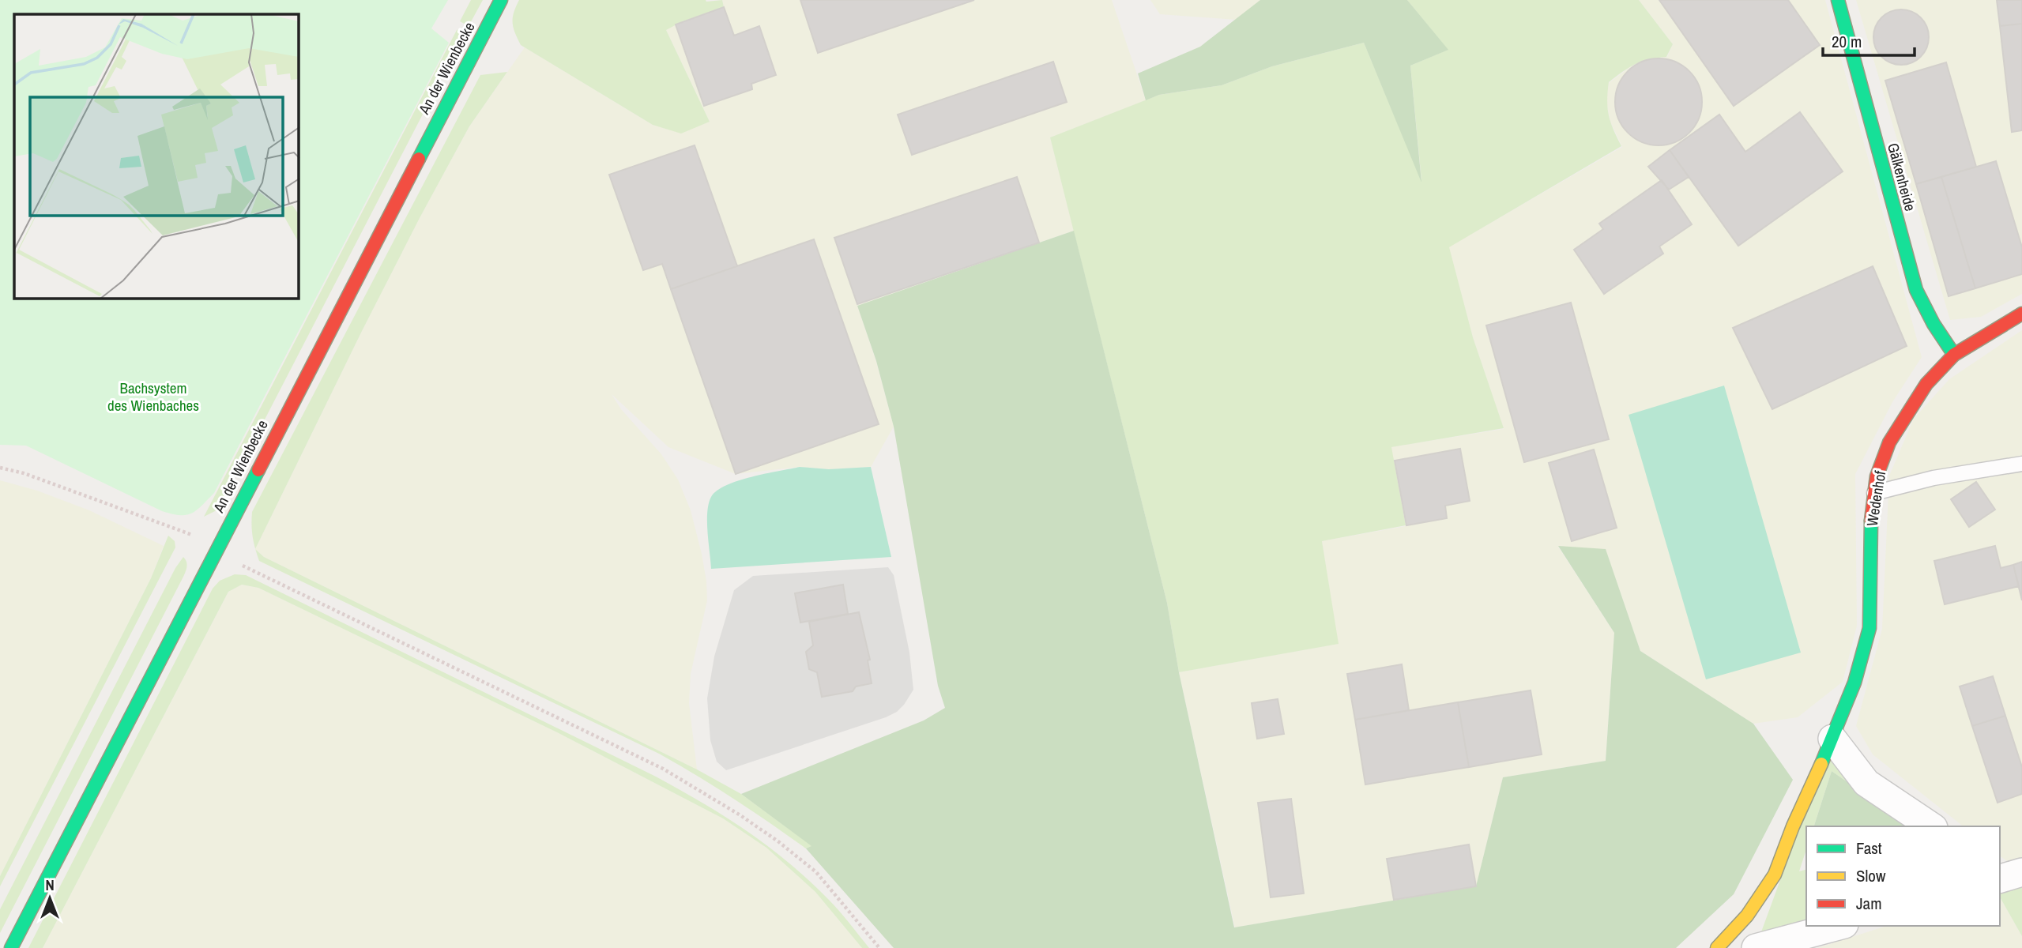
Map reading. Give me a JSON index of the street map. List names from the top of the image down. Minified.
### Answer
{"streets":{"street":["An der Wienbecke","Gälkenheide","Wedenhof"]},"crossings":[["Gälkenheide","Wedenhof"]],"parks":["Bachsystem des Wienbaches"],"legend":["Fast","Slow","Jam"],"scale_bar":"20 m","north":"top"}
